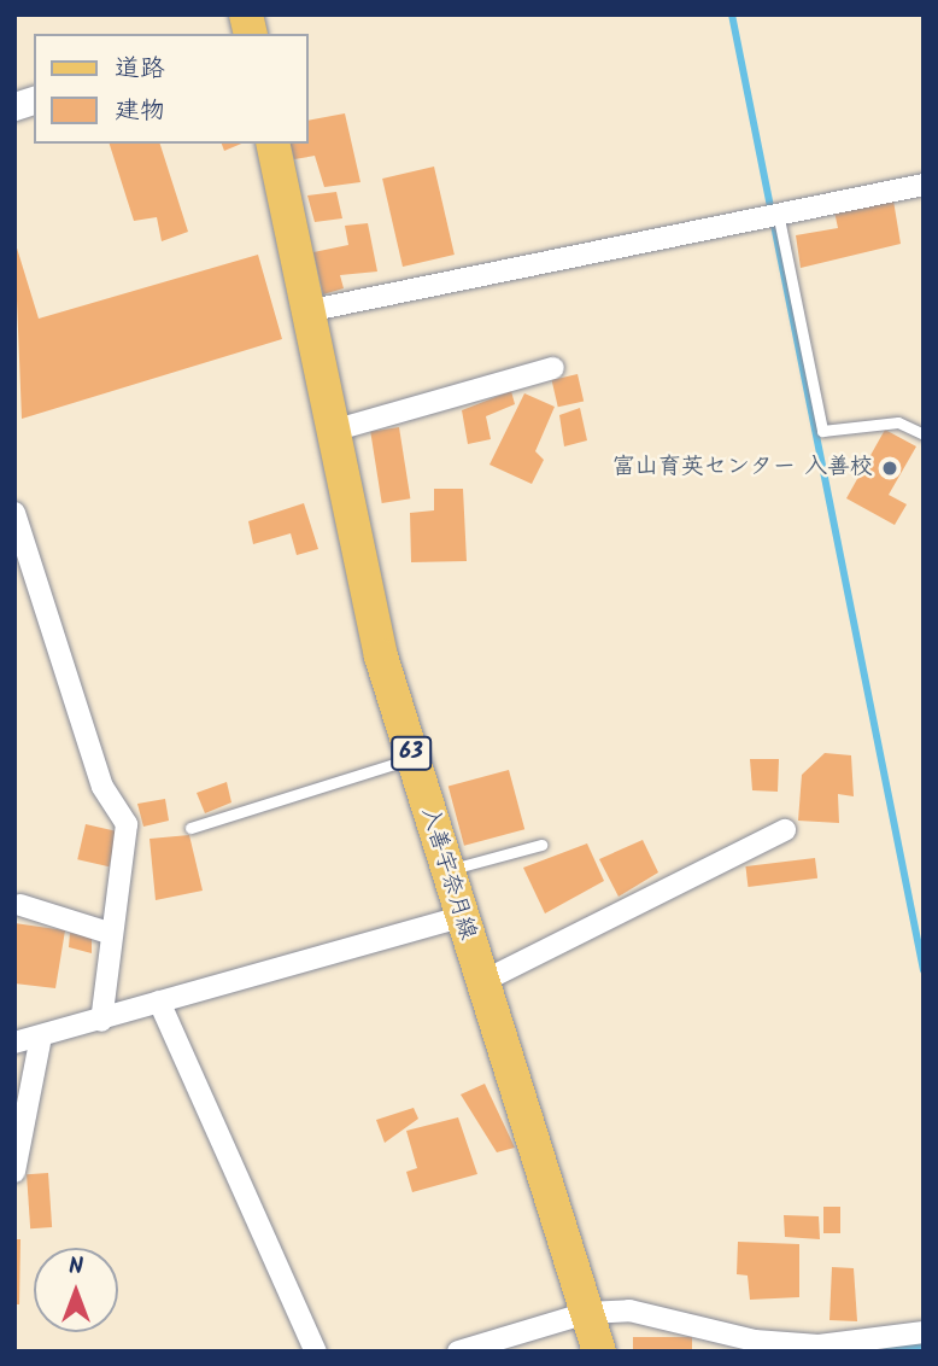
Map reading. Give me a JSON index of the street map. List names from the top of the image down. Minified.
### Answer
{"streets":{"main road":["63","入善宇奈月線"]},"places":["富山育英センター 入善校"],"legend":["道路","建物"],"north":"top"}
